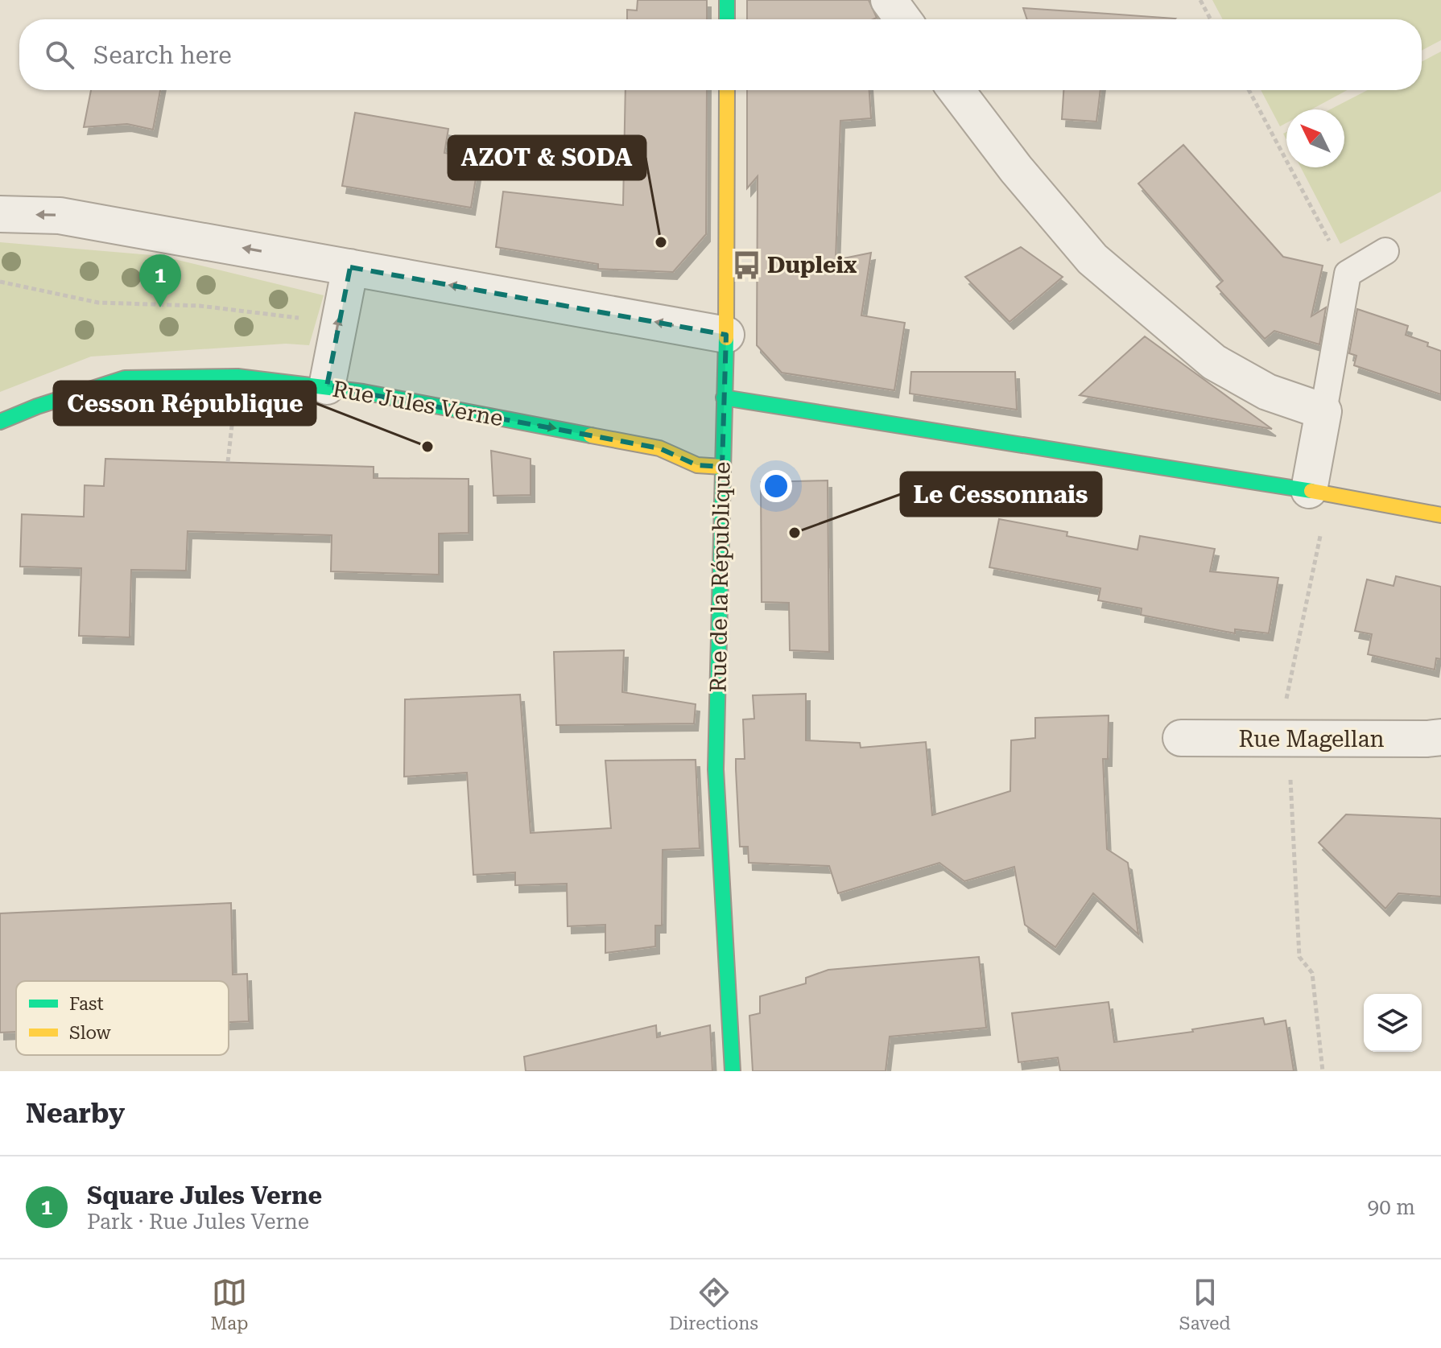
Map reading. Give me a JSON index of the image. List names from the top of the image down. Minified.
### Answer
{"streets":{"street":["Rue Jules Verne","Rue de la République","Rue Magellan"]},"crossings":[["Rue Jules Verne","Rue de la République"]],"places":{"other":["AZOT & SODA","Cesson République","Le Cessonnais"],"bus stop":["Dupleix"]},"legend":["Fast","Slow"],"north":"top left","page":{"search":"Search here","pins":"1","heading":"Nearby","list":[{"mark":"1","name":"Square Jules Verne","note":"Park · Rue Jules Verne","value":"90 m"}],"nav":["Map","Directions","Saved"]}}
